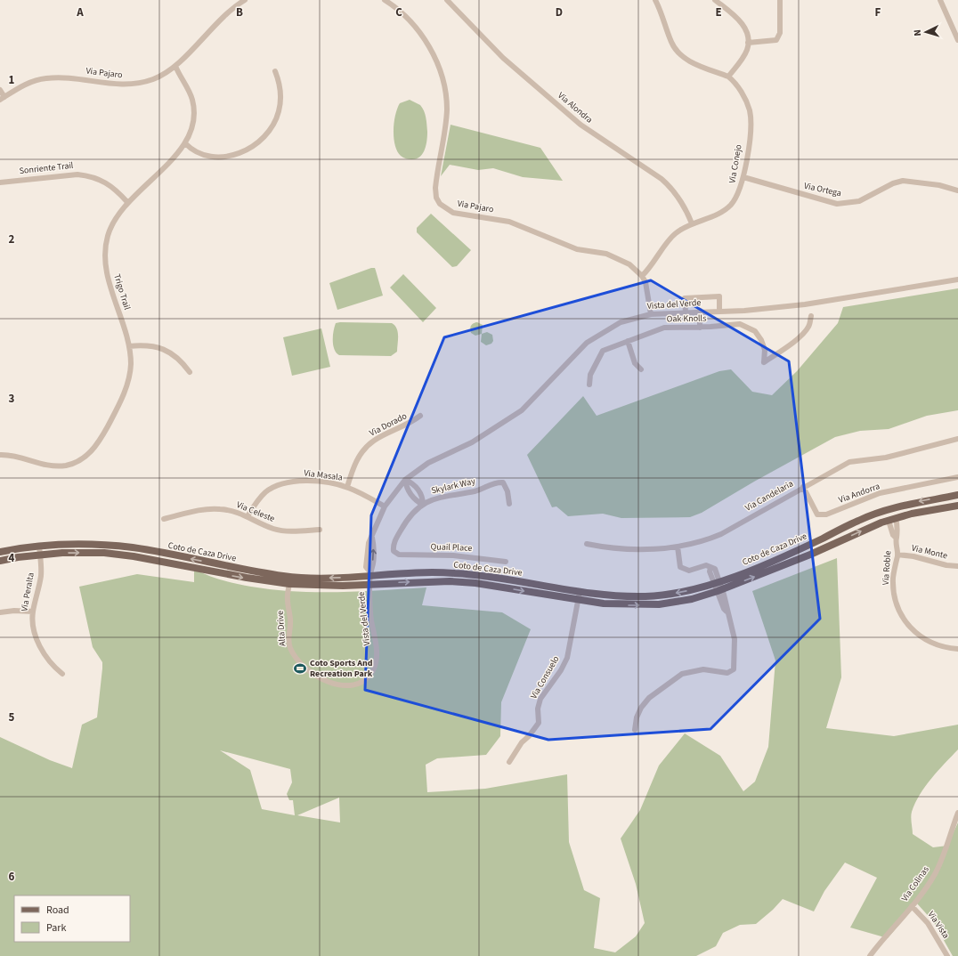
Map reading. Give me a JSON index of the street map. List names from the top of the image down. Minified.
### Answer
{"streets":{"main road":["Coto de Caza Drive"],"street":["Via Pajaro","Via Alondra","Via Conejo","Sonriente Trail","Via Ortega","Trigo Trail","Vista del Verde","Oak Knolls","Via Dorado","Via Masala","Skylark Way","Via Andorra","Via Candelaria","Via Celeste","Quail Place","Via Monte","Via Roble","Via Peralta","Alta Drive","Via Consuelo","Via Colinas","Via Vista"]},"crossings":[["Via Pajaro","Via Conejo"],["Via Pajaro","Trigo Trail"],["Via Pajaro","Vista del Verde"],["Via Alondra","Via Conejo"],["Via Conejo","Via Ortega"],["Sonriente Trail","Trigo Trail"],["Vista del Verde","Via Masala"],["Vista del Verde","Coto de Caza Drive"],["Vista del Verde","Alta Drive"],["Via Dorado","Via Masala"],["Via Masala","Via Celeste"],["Skylark Way","Quail Place"],["Via Andorra","Via Candelaria"],["Coto de Caza Drive","Via Roble"],["Coto de Caza Drive","Via Peralta"],["Coto de Caza Drive","Alta Drive"],["Coto de Caza Drive","Via Consuelo"],["Via Monte","Via Roble"],["Via Colinas","Via Vista"]],"places":{"sports":["Coto Sports And Recreation Park"]},"legend":["Road","Park"],"north":"left","grid":{"columns":["A","B","C","D","E","F"],"rows":["1","2","3","4","5","6"]}}
